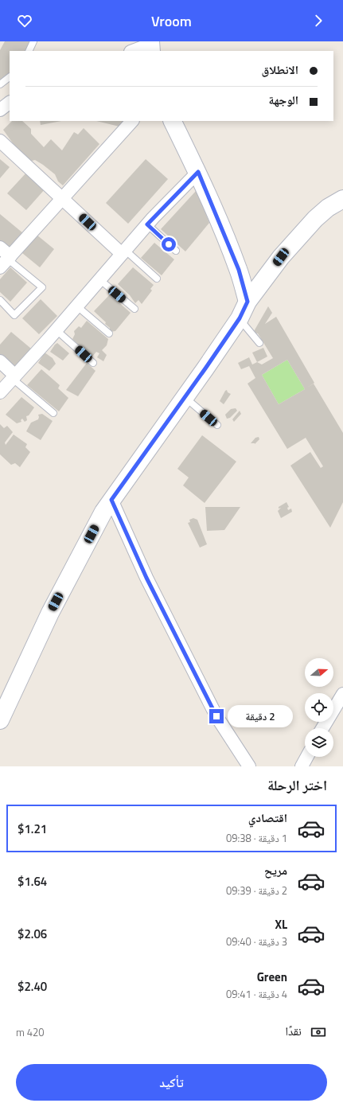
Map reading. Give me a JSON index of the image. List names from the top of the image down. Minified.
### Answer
{"north":"right","page":{"header":"Vroom","banner":["الانطلاق","الوجهة"],"bubble":"2 دقيقة","heading":"اختر الرحلة","list":[{"name":"اقتصادي","note":"1 دقيقة · 09:38","value":"$1.21"},{"name":"مريح","note":"2 دقيقة · 09:39","value":"$1.64"},{"name":"XL","note":"3 دقيقة · 09:40","value":"$2.06"},{"name":"Green","note":"4 دقيقة · 09:41","value":"$2.40"}],"pay":["نقدًا","420 m"],"buttons":"تأكيد"}}
